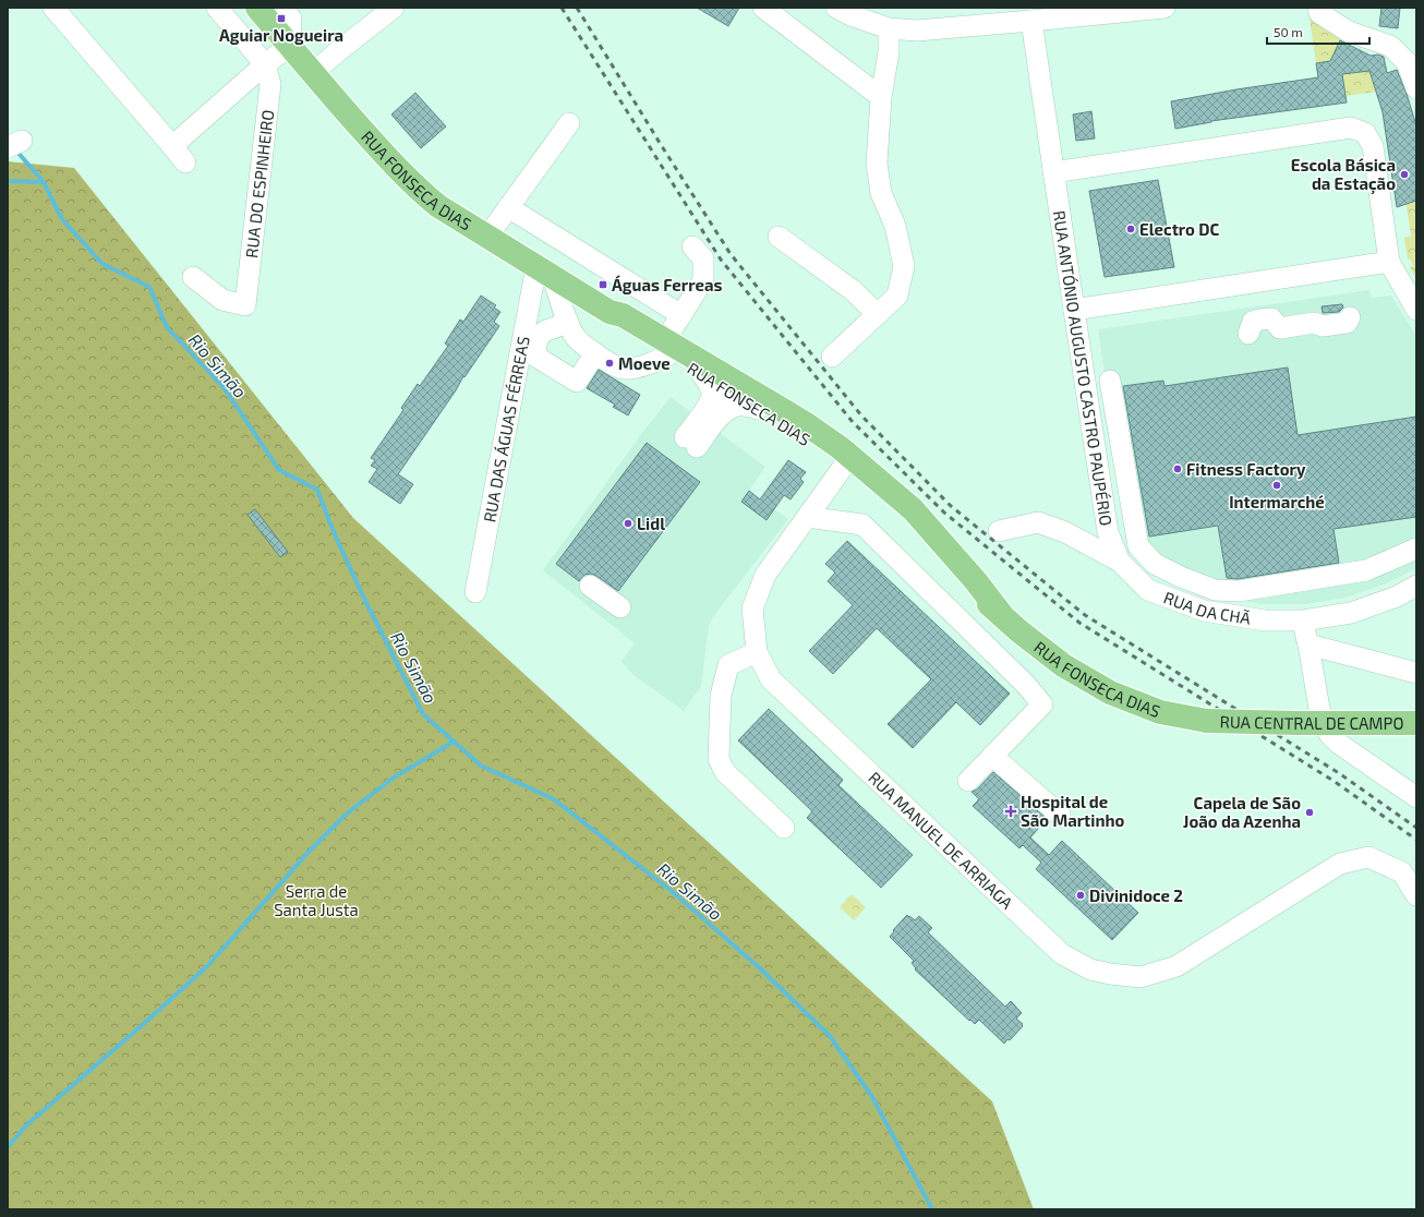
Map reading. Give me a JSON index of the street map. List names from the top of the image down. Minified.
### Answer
{"streets":{"main road":["RUA FONSECA DIAS","RUA CENTRAL DE CAMPO"],"street":["RUA DO ESPINHEIRO","RUA ANTÓNIO AUGUSTO CASTRO PAUPÉRIO","RUA DAS ÁGUAS FÉRREAS","RUA DA CHÃ","RUA MANUEL DE ARRIAGA"]},"crossings":[["RUA FONSECA DIAS","RUA DAS ÁGUAS FÉRREAS"],["RUA FONSECA DIAS","RUA CENTRAL DE CAMPO"],["RUA FONSECA DIAS","RUA MANUEL DE ARRIAGA"],["RUA ANTÓNIO AUGUSTO CASTRO PAUPÉRIO","RUA DA CHÃ"]],"water":["Rio Simão"],"parks":["Serra de Santa Justa"],"places":{"transit":["Aguiar Nogueira","Águas Ferreas"],"other":["Escola Básica da Estação","Electro DC","Moeve","Fitness Factory","Intermarché","Lidl","Capela de São João da Azenha","Divinidoce 2"],"health":["Hospital de São Martinho"]},"scale_bar":"50 m"}
